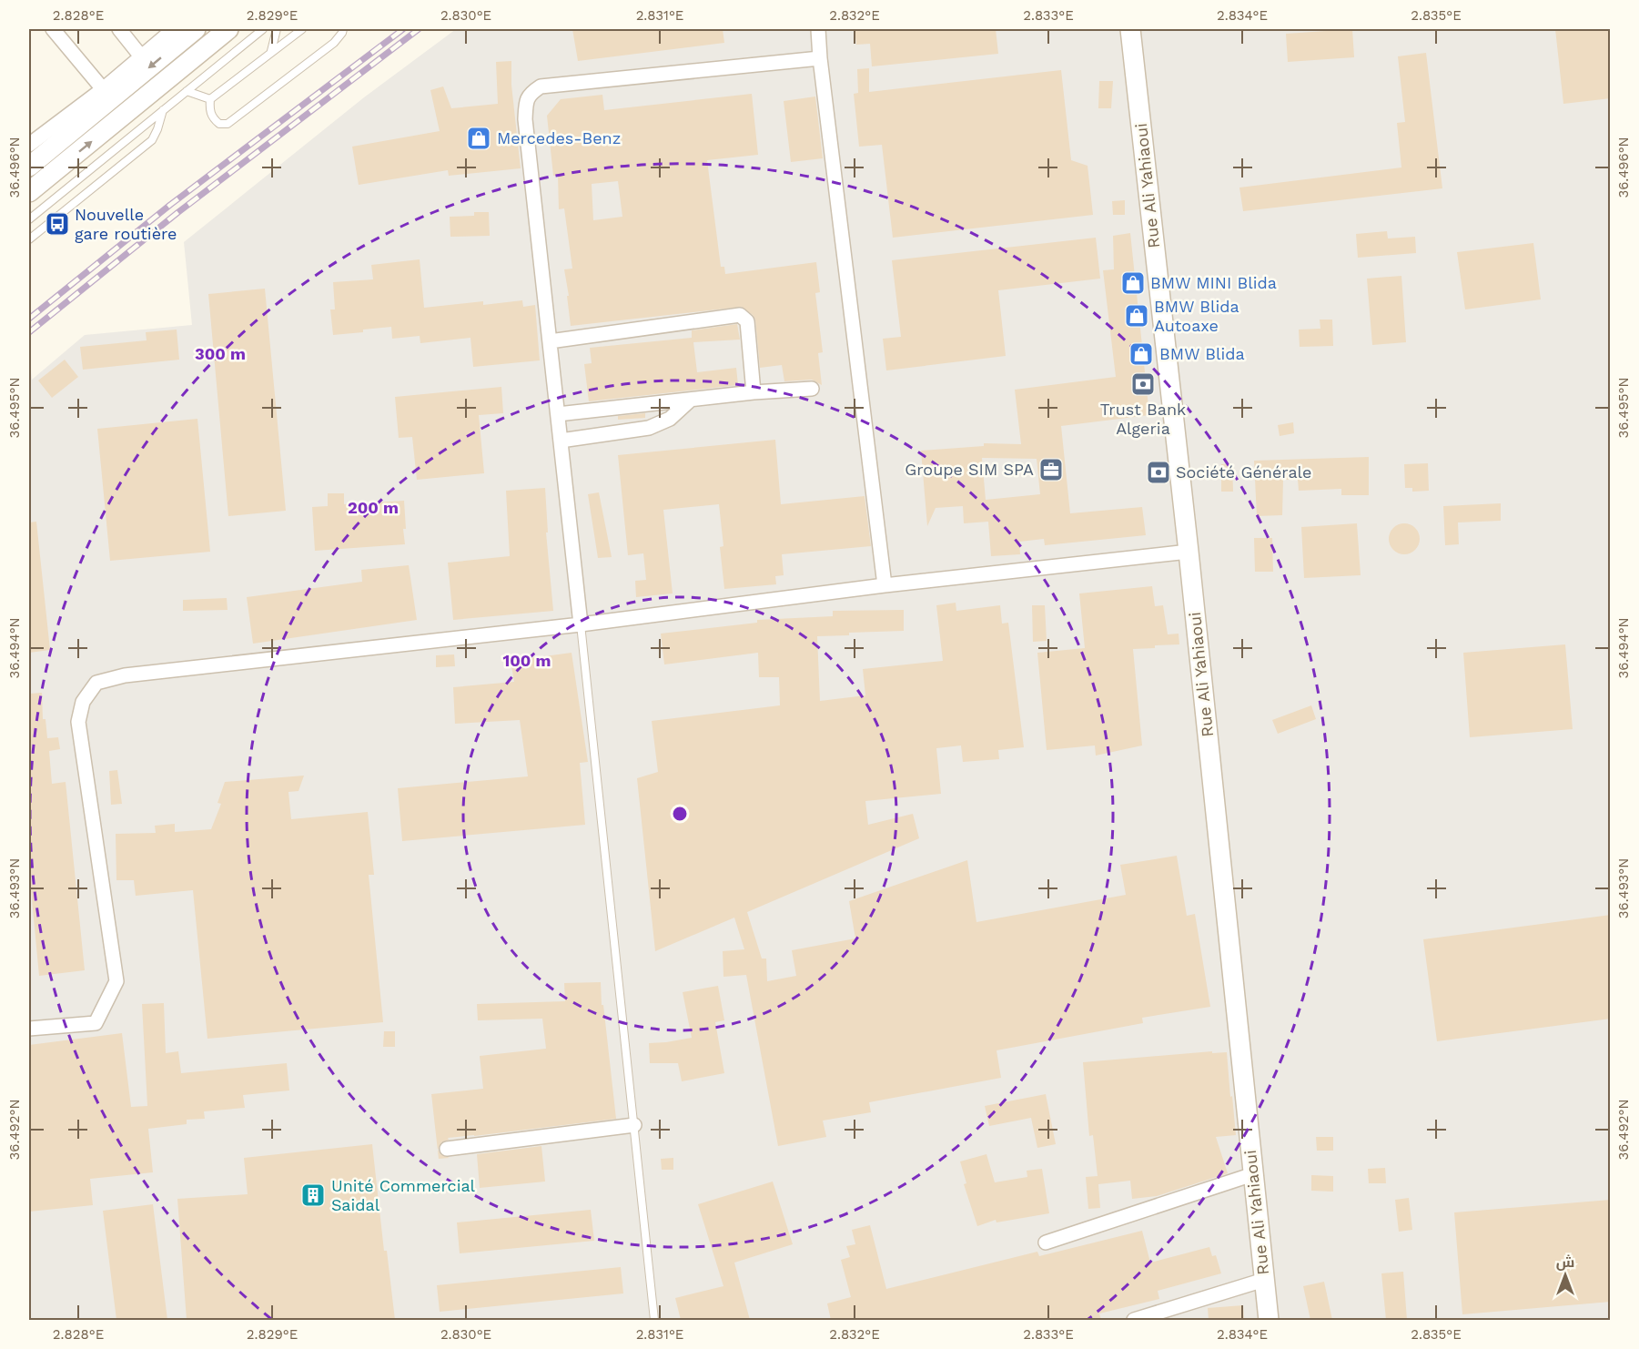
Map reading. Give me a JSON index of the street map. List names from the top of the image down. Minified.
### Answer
{"streets":{"main road":["Rue Ali Yahiaoui"]},"places":{"shop":["Mercedes-Benz","BMW MINI Blida","BMW Blida Autoaxe","BMW Blida"],"bus stop":["Nouvelle gare routière"],"bank":["Trust Bank Algeria","Société Générale"],"office":["Groupe SIM SPA"],"building":["Unité Commercial Saidal"]},"north":"top","coordinates":["2.828°E","2.829°E","2.830°E","2.831°E","2.832°E","2.833°E","2.834°E","2.835°E","36.496°N","36.495°N","36.494°N","36.493°N","36.492°N"],"rings":["300 m","200 m","100 m"]}
